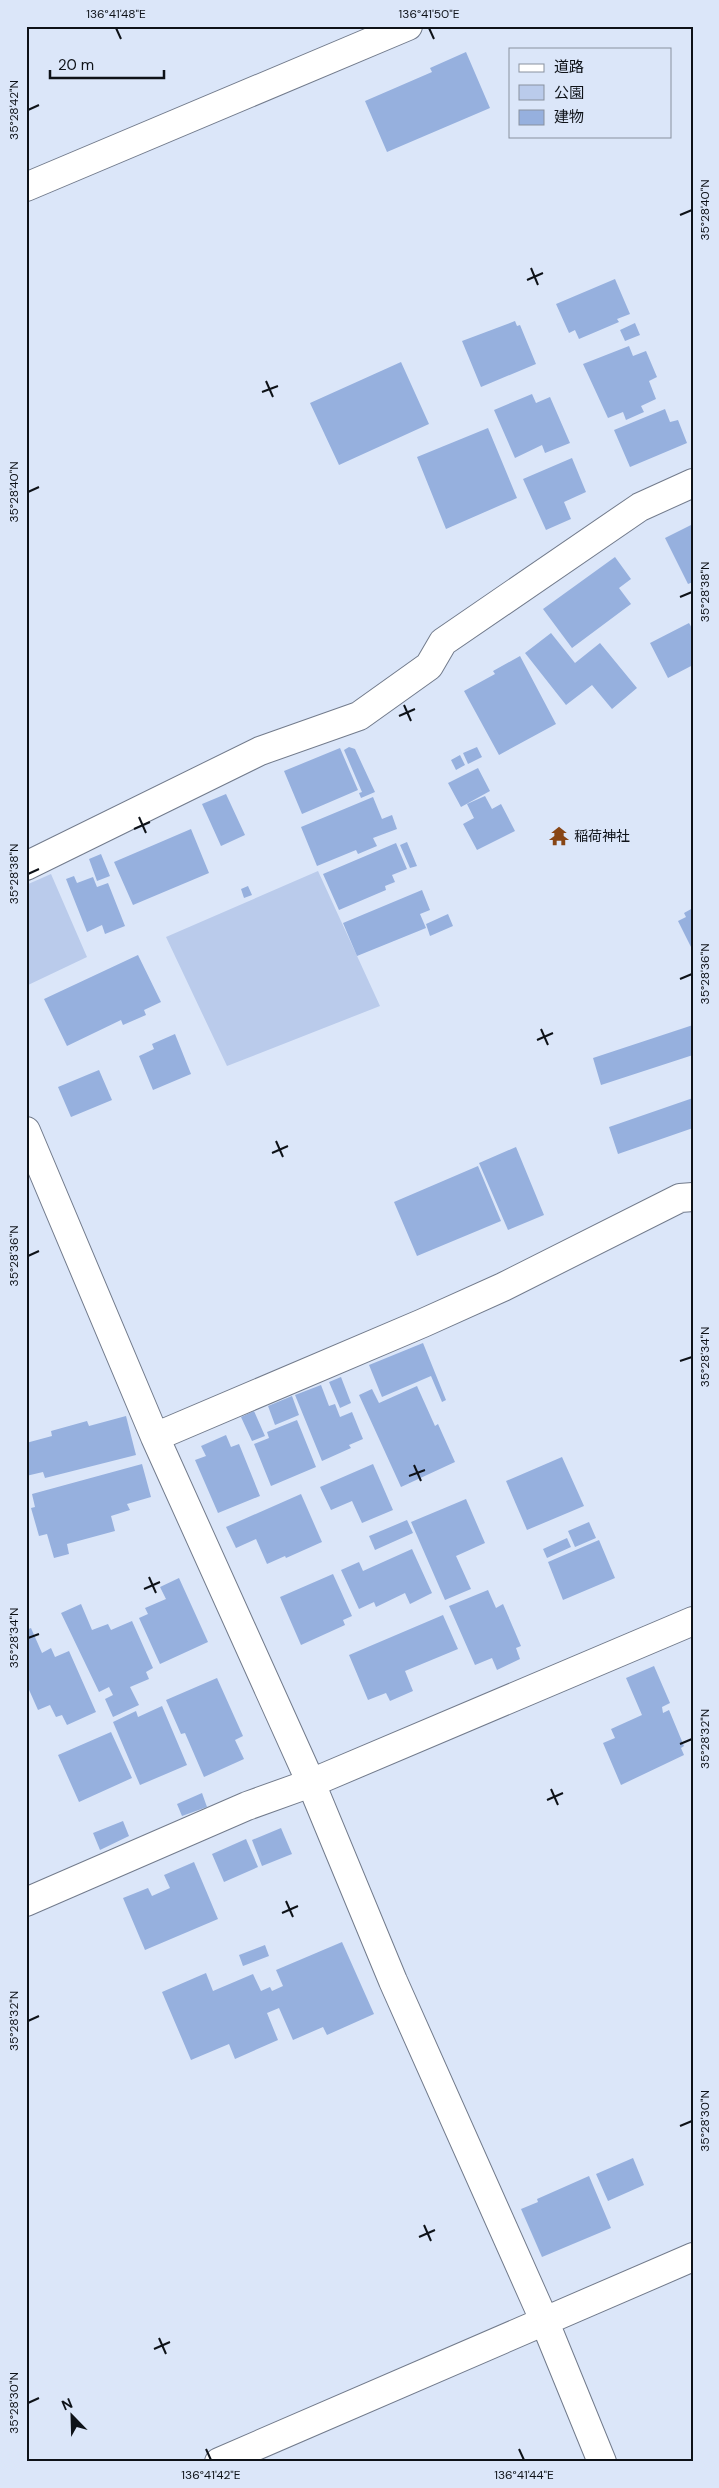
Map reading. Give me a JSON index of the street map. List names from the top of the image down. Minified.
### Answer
{"places":{"temple":["稲荷神社"]},"legend":["道路","公園","建物"],"scale_bar":"20 m","north":"top left","coordinates":["136°41'48\"E","136°41'50\"E","35°28'42\"N","35°28'40\"N","35°28'38\"N","35°28'36\"N","35°28'34\"N","35°28'32\"N","35°28'30\"N","136°41'42\"E","136°41'44\"E"]}
